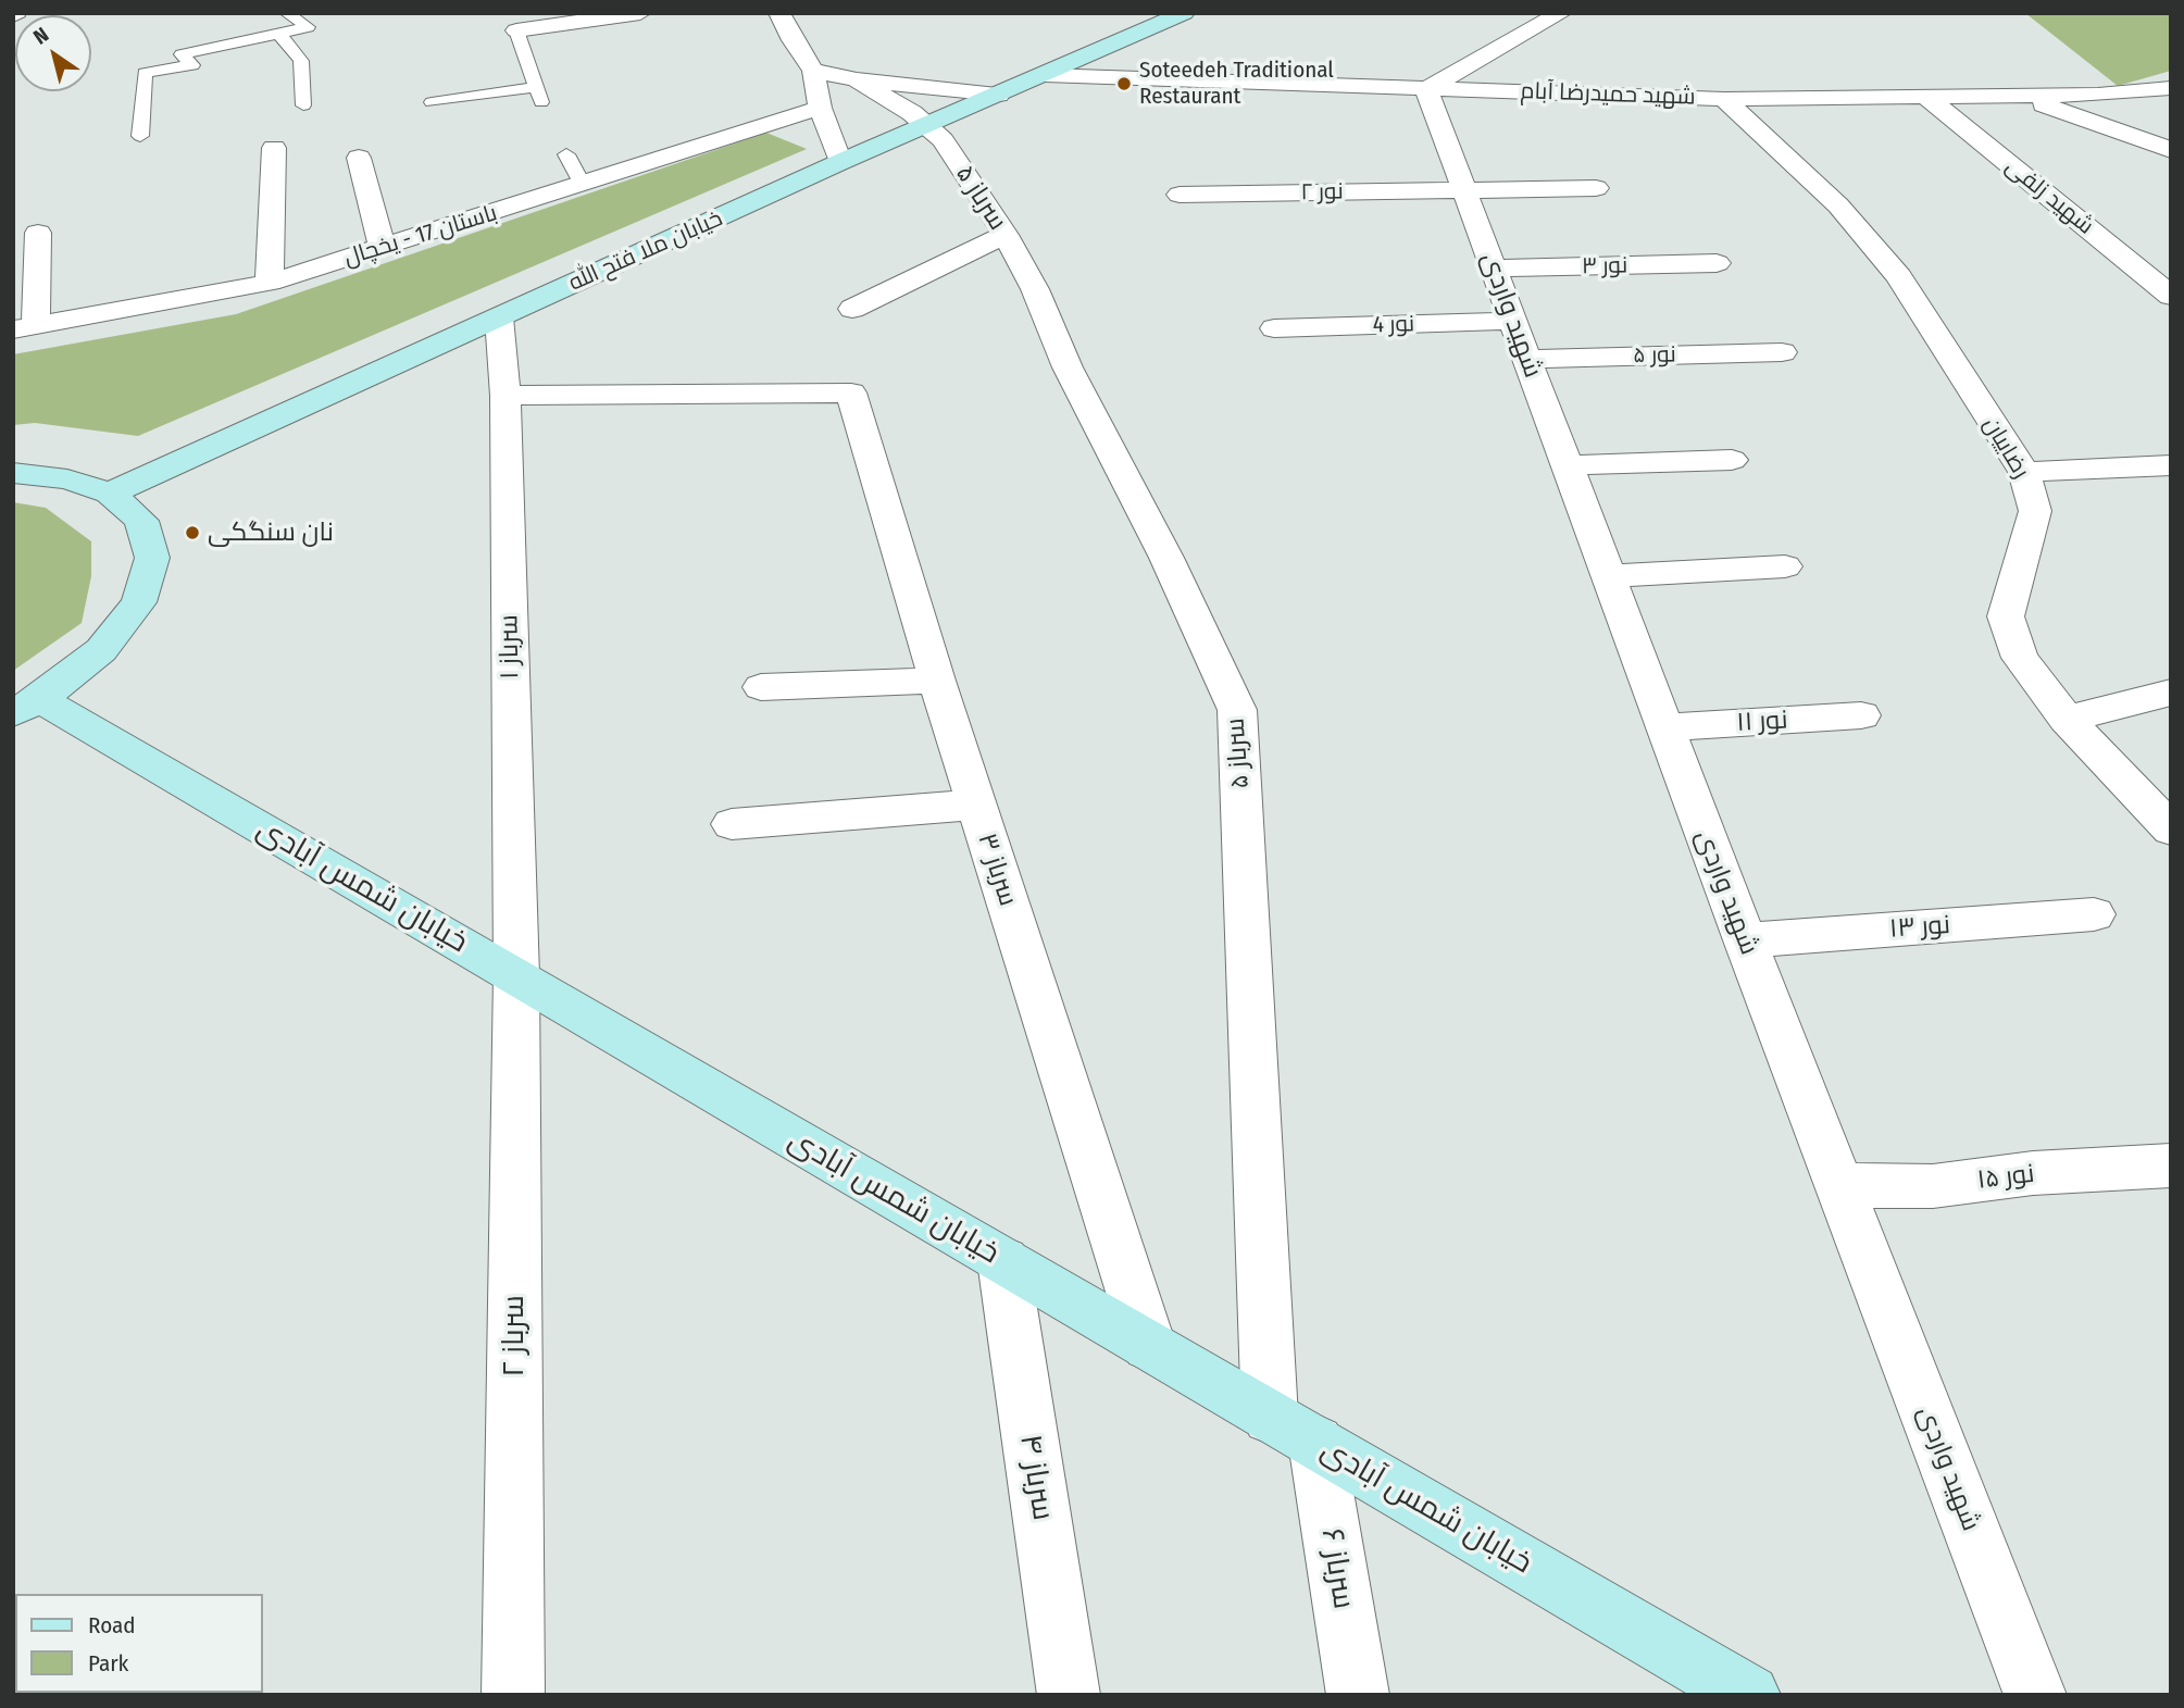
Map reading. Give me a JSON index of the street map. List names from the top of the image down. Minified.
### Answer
{"streets":{"main road":["خیابان ملا فتح الله","خیابان شمس آبادی"],"street":["شهید حمیدرضا آبام","نور ۲","شهید زلفی","سرباز ۵","باستان 17 - یخچال","نور ۳","شهید واردی","نور 4","نور ۵","رضاییان","سرباز ۱","نور ۱۱","سرباز ۳","نور ۱۳","نور ۱۵","سرباز ۲","سرباز ۴","سرباز ۶"]},"crossings":[["شهید حمیدرضا آبام","شهید زلفی"],["شهید حمیدرضا آبام","خیابان ملا فتح الله"],["شهید حمیدرضا آبام","شهید واردی"],["شهید حمیدرضا آبام","رضاییان"],["نور ۲","شهید واردی"],["سرباز ۵","خیابان ملا فتح الله"],["سرباز ۵","خیابان شمس آبادی"],["سرباز ۵","سرباز ۶"],["خیابان ملا فتح الله","سرباز ۱"],["نور ۳","شهید واردی"],["شهید واردی","نور 4"],["شهید واردی","نور ۵"],["شهید واردی","نور ۱۱"],["شهید واردی","نور ۱۳"],["شهید واردی","نور ۱۵"],["نور 4","نور ۵"],["سرباز ۱","سرباز ۳"],["سرباز ۱","خیابان شمس آبادی"],["سرباز ۱","سرباز ۲"],["سرباز ۳","خیابان شمس آبادی"],["خیابان شمس آبادی","سرباز ۲"],["خیابان شمس آبادی","سرباز ۴"],["خیابان شمس آبادی","سرباز ۶"]],"places":["Soteedeh Traditional Restaurant","نان سنگکی"],"legend":["Road","Park"],"north":"top left"}
